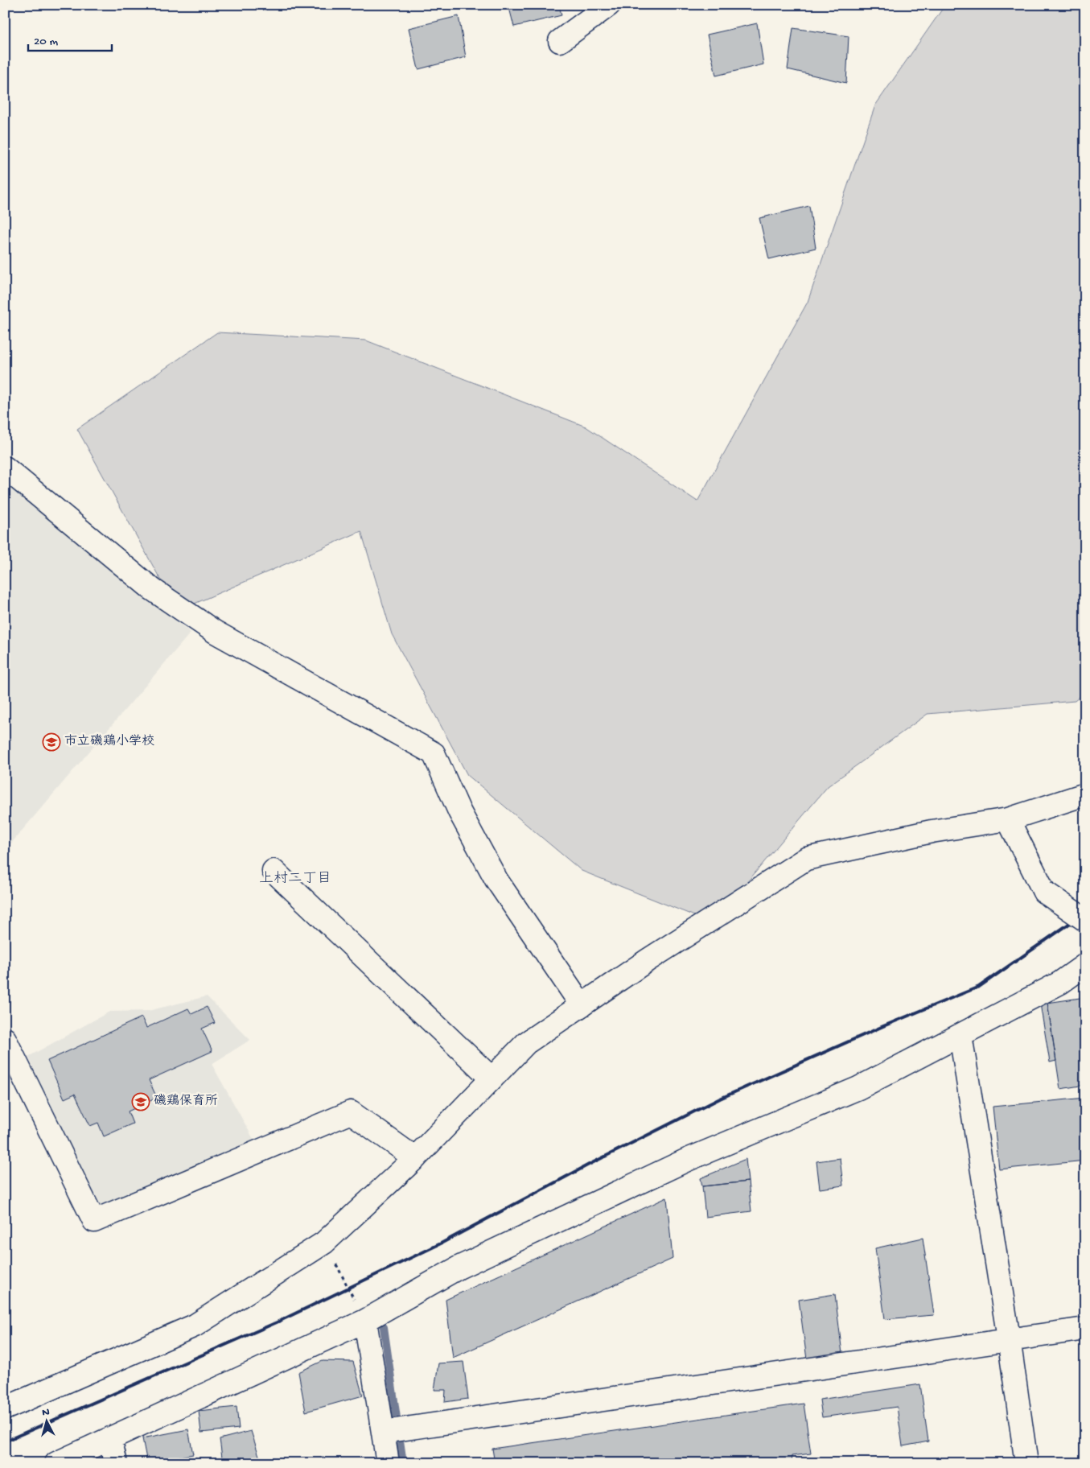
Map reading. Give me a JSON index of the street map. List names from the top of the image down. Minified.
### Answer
{"districts":["上村二丁目"],"places":{"school or university":["市立磯鶏小学校","磯鶏保育所"]},"scale_bar":"20 m","north":"top"}
